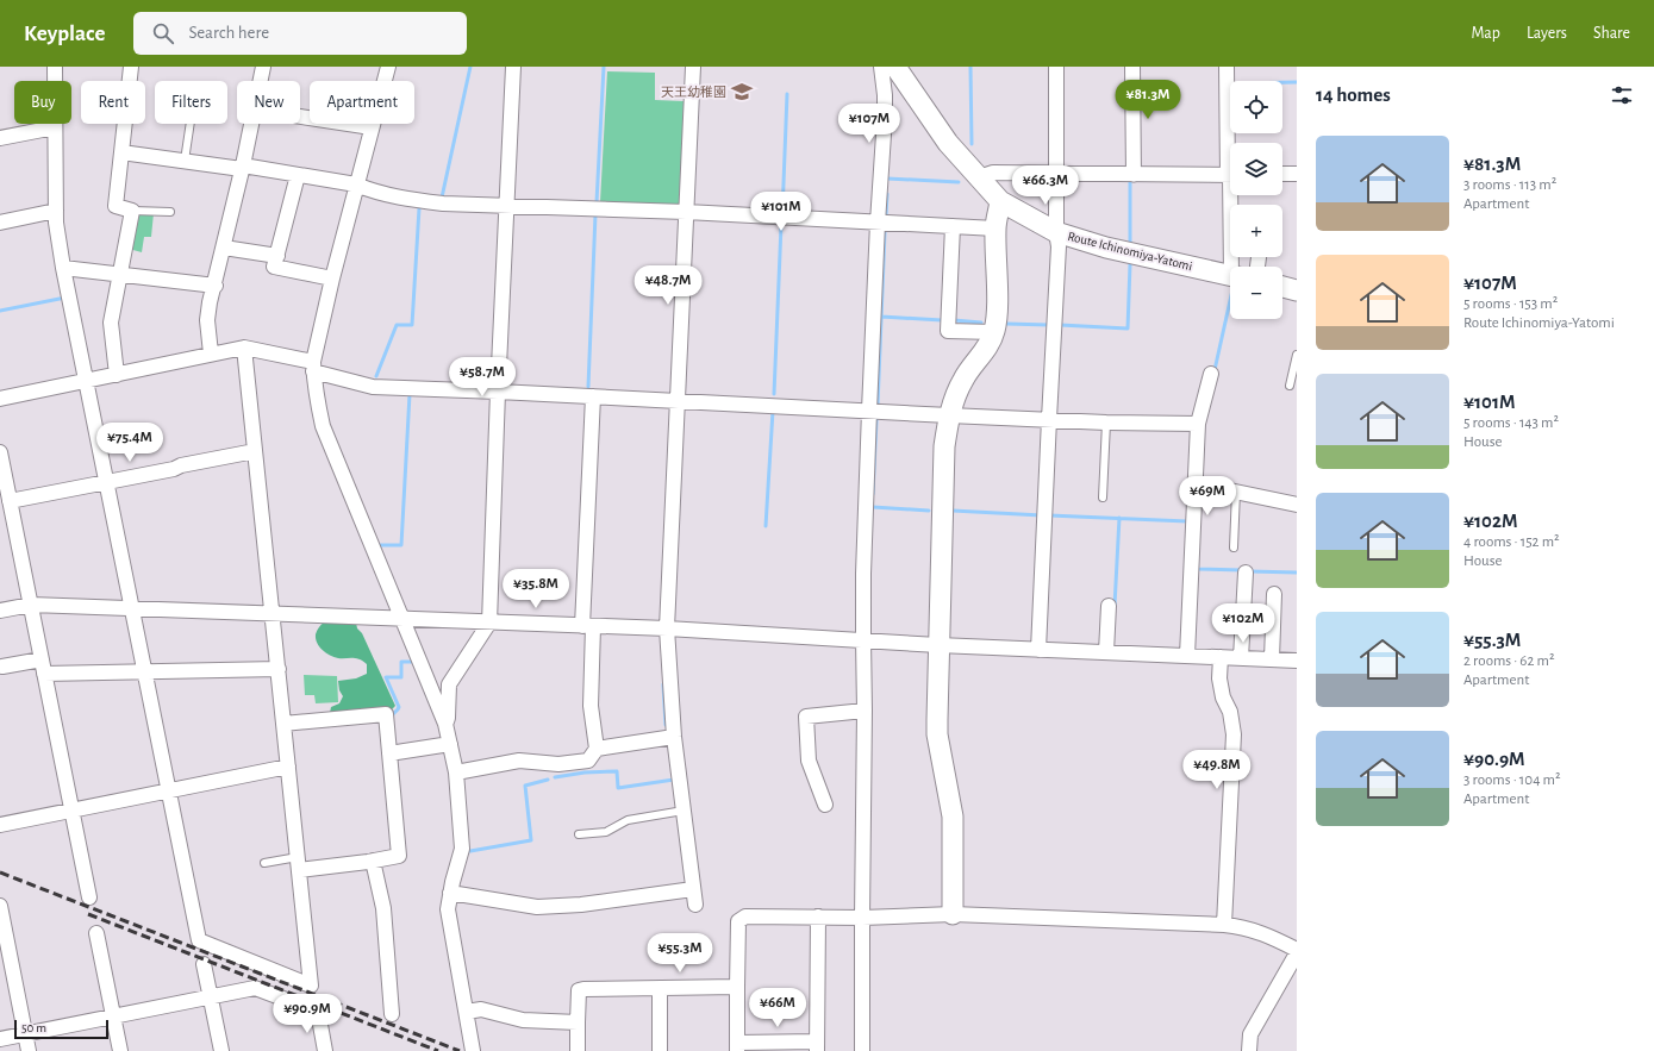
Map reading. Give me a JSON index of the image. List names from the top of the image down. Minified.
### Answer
{"streets":{"street":["Route Ichinomiya-Yatomi"]},"places":{"school or university":["天王幼稚園"]},"scale_bar":"50 m","page":{"header":"Keyplace","search":"Search here","nav":["Map","Layers","Share"],"heading":"14 homes","price":["¥81.3M","¥107M","¥66.3M","¥101M","¥48.7M","¥58.7M","¥75.4M","¥69M","¥35.8M","¥102M","¥49.8M","¥55.3M","¥66M","¥90.9M"],"map_buttons":["+","−"],"chip":["Buy","Rent","Filters","New","Apartment"],"list":[{"name":"¥81.3M","note":"3 rooms · 113 m² · Apartment"},{"name":"¥107M","note":"5 rooms · 153 m² · Route Ichinomiya-Yatomi"},{"name":"¥101M","note":"5 rooms · 143 m² · House"},{"name":"¥102M","note":"4 rooms · 152 m² · House"},{"name":"¥55.3M","note":"2 rooms · 62 m² · Apartment"},{"name":"¥90.9M","note":"3 rooms · 104 m² · Apartment"}],"scale":"50 m"}}
